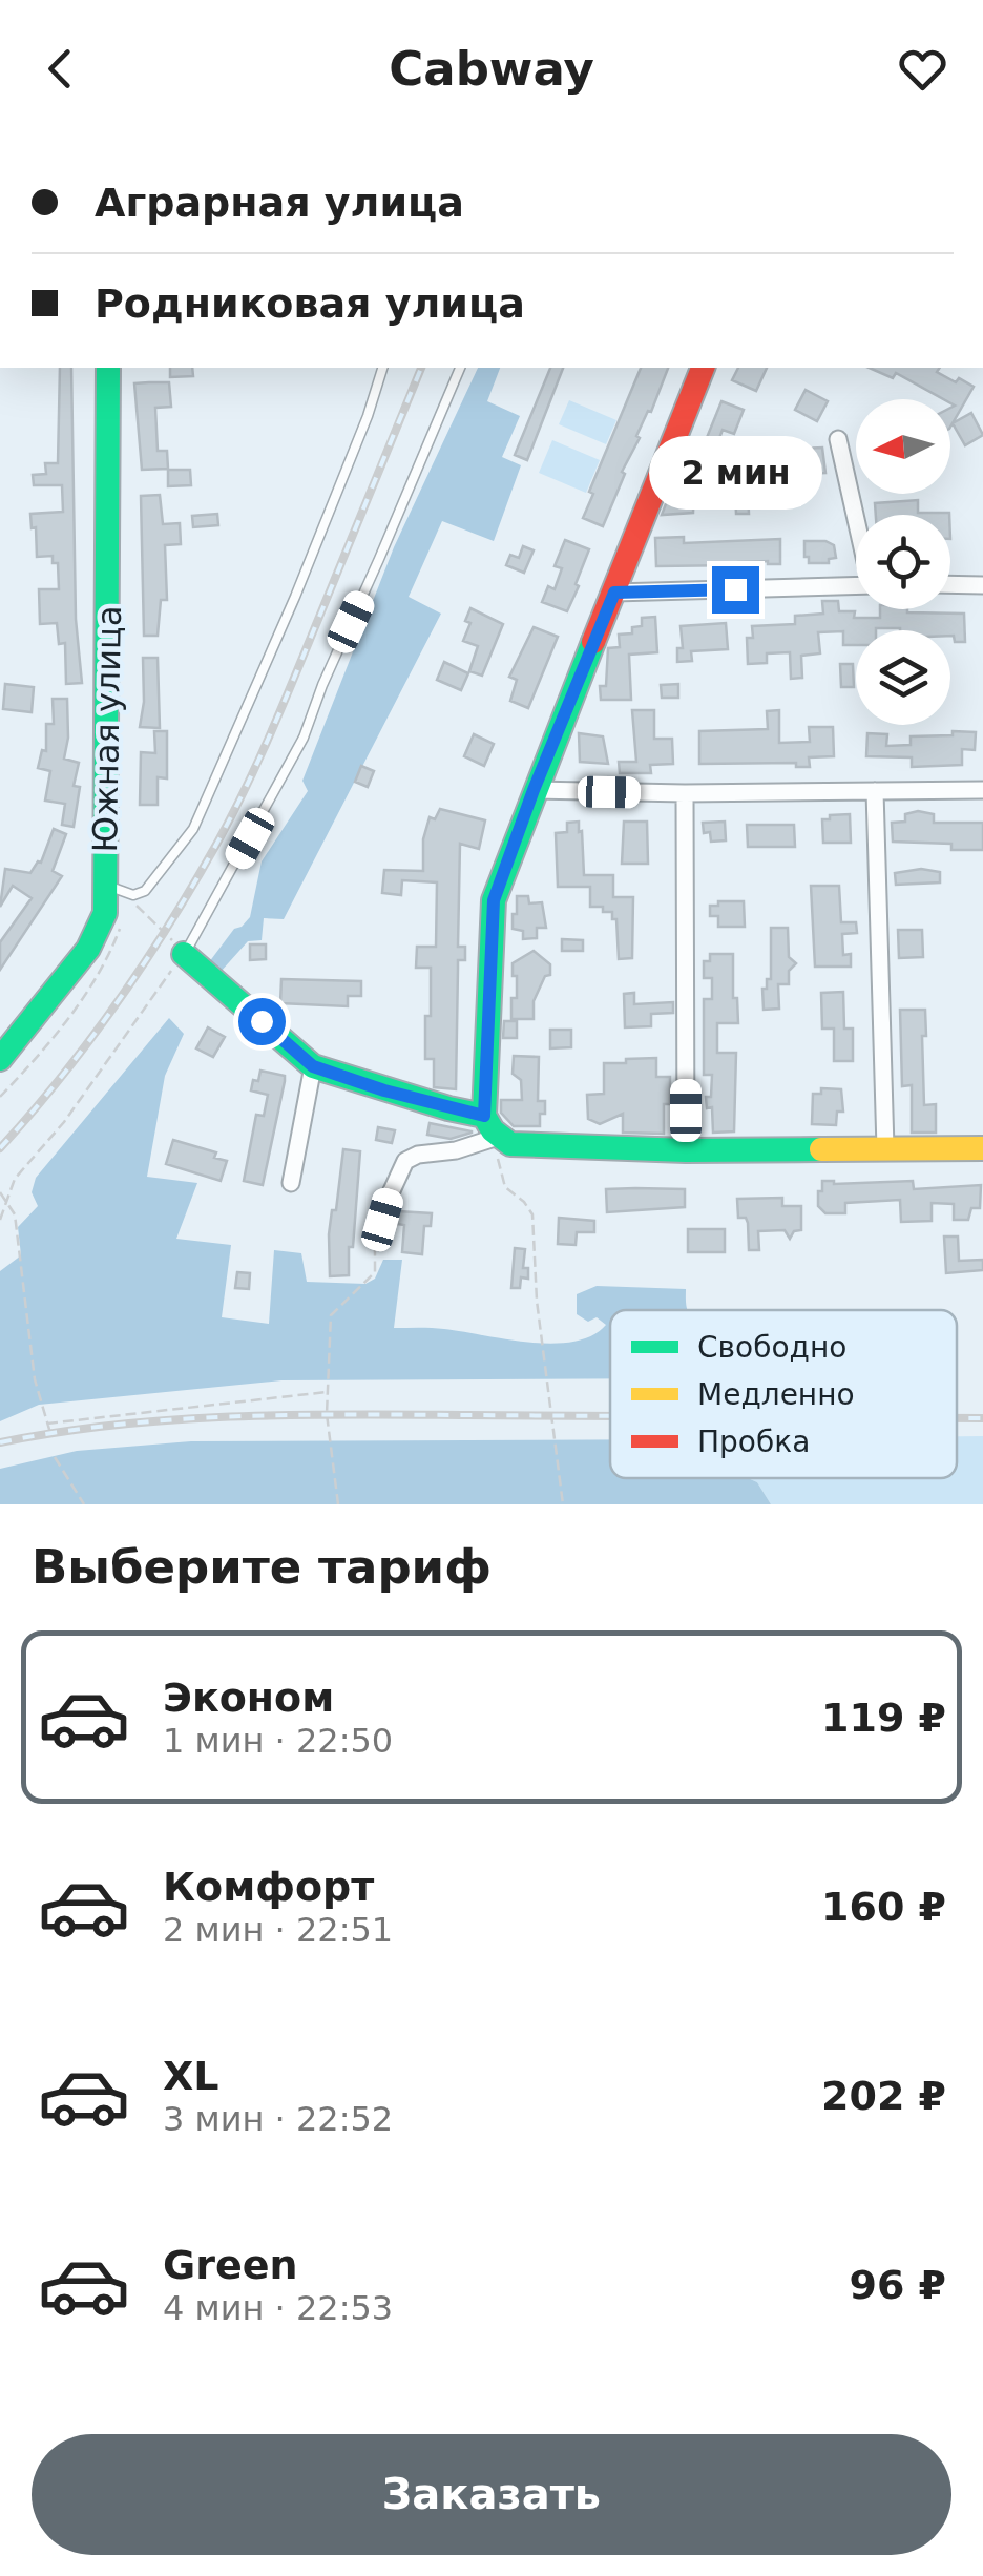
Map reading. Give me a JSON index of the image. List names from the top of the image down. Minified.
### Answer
{"streets":{"street":["Южная улица"]},"legend":["Свободно","Медленно","Пробка"],"north":"left","page":{"header":"Cabway","banner":["Аграрная улица","Родниковая улица"],"bubble":"2 мин","heading":"Выберите тариф","list":[{"name":"Эконом","note":"1 мин · 22:50","value":"119 ₽"},{"name":"Комфорт","note":"2 мин · 22:51","value":"160 ₽"},{"name":"XL","note":"3 мин · 22:52","value":"202 ₽"},{"name":"Green","note":"4 мин · 22:53","value":"96 ₽"}],"buttons":"Заказать"}}
